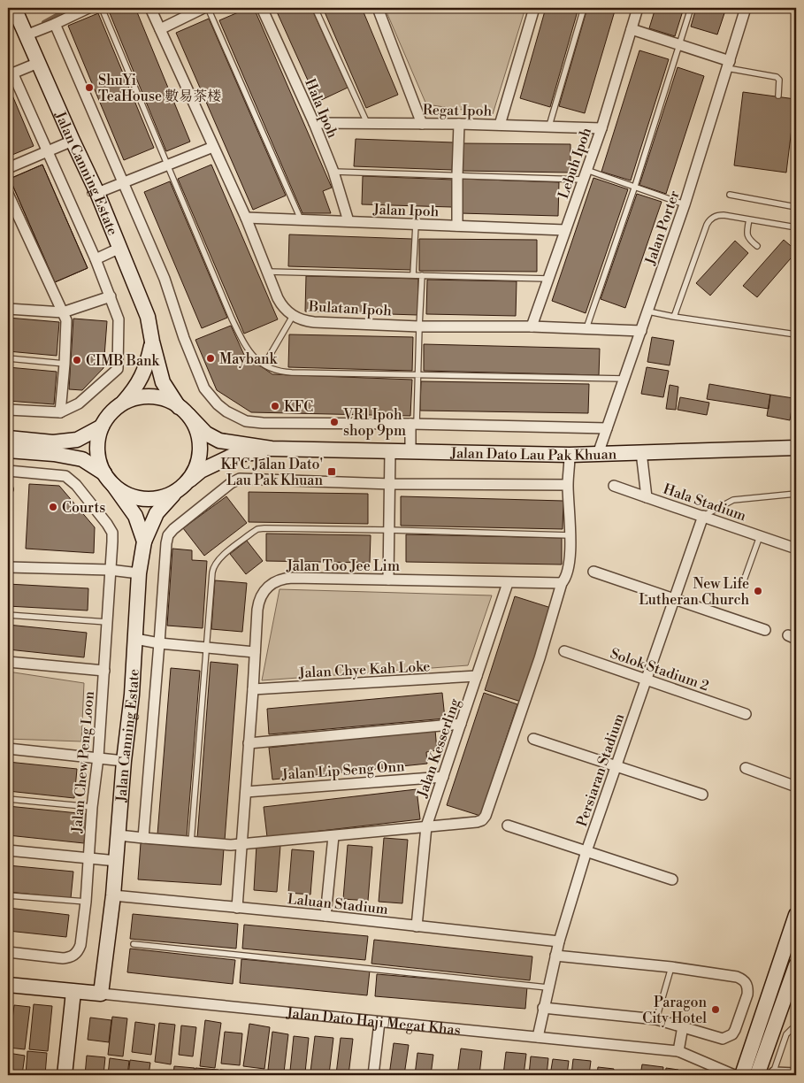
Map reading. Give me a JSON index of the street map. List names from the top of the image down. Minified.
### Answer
{"streets":{"main road":["Jalan Canning Estate","Jalan Dato Lau Pak Khuan","Jalan Dato Haji Megat Khas"],"street":["Hala Ipoh","Regat Ipoh","Lebuh Ipoh","Jalan Ipoh","Jalan Porter","Bulatan Ipoh","Hala Stadium","Jalan Too Jee Lim","Jalan Chye Kah Loke","Solok Stadium 2","Jalan Kesserling","Jalan Chew Peng Loon","Jalan Lip Seng Onn","Persiaran Stadium","Laluan Stadium"]},"crossings":[["Hala Ipoh","Regat Ipoh"],["Hala Ipoh","Jalan Ipoh"],["Regat Ipoh","Lebuh Ipoh"],["Lebuh Ipoh","Jalan Ipoh"],["Lebuh Ipoh","Bulatan Ipoh"],["Jalan Canning Estate","Jalan Dato Lau Pak Khuan"],["Jalan Canning Estate","Laluan Stadium"],["Jalan Canning Estate","Jalan Dato Haji Megat Khas"],["Jalan Ipoh","Bulatan Ipoh"],["Jalan Porter","Bulatan Ipoh"],["Jalan Porter","Jalan Dato Lau Pak Khuan"],["Jalan Dato Lau Pak Khuan","Hala Stadium"],["Hala Stadium","Persiaran Stadium"],["Jalan Too Jee Lim","Jalan Chye Kah Loke"],["Jalan Too Jee Lim","Jalan Kesserling"],["Jalan Too Jee Lim","Jalan Lip Seng Onn"],["Jalan Too Jee Lim","Laluan Stadium"],["Jalan Chye Kah Loke","Jalan Kesserling"],["Solok Stadium 2","Persiaran Stadium"],["Jalan Kesserling","Jalan Lip Seng Onn"],["Jalan Kesserling","Laluan Stadium"],["Persiaran Stadium","Laluan Stadium"],["Persiaran Stadium","Jalan Dato Haji Megat Khas"]],"places":{"other":["ShuYi TeaHouse 數易茶楼","Maybank","CIMB Bank","KFC","VR1 Ipoh shop 9pm","Courts","New Life Lutheran Church","Paragon City Hotel"],"transit":["KFC Jalan Dato' Lau Pak Khuan"]}}
